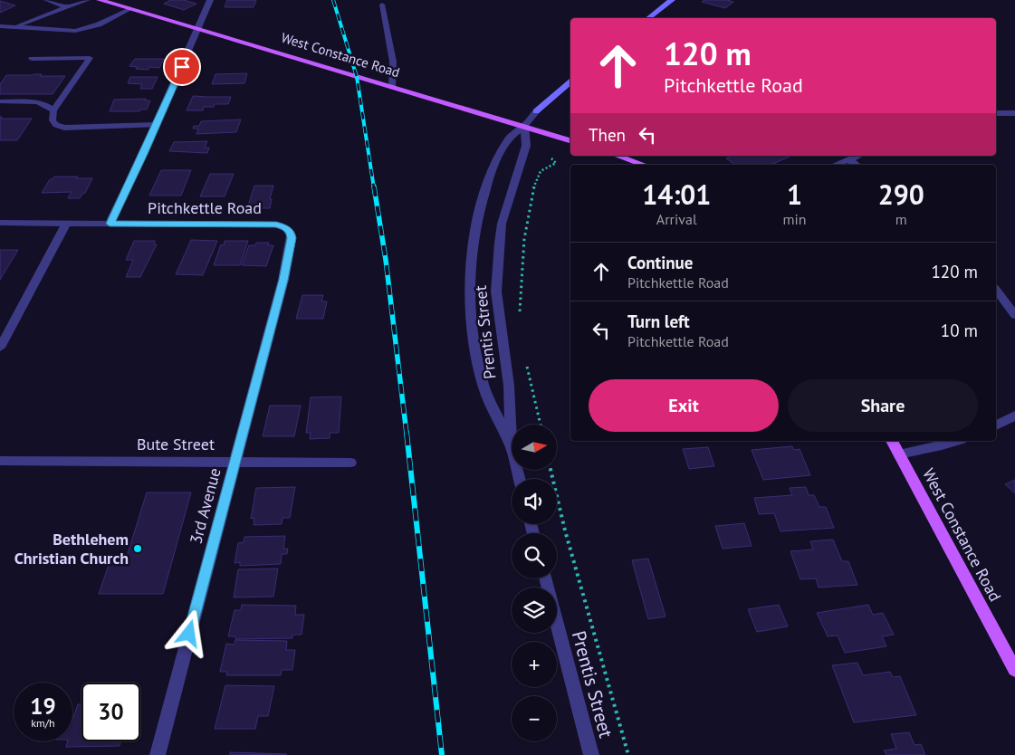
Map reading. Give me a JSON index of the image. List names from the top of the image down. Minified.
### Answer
{"streets":{"main road":["West Constance Road"],"street":["Pitchkettle Road","Prentis Street","Bute Street","3rd Avenue"]},"crossings":[["West Constance Road","Prentis Street"],["Pitchkettle Road","3rd Avenue"],["Bute Street","3rd Avenue"]],"places":["Bethlehem Christian Church"],"north":"right","page":{"turn":["120 m","Pitchkettle Road"],"then":"Then","eta":["14:01","Arrival","1","min","290","m"],"list":[{"name":"Continue","note":"Pitchkettle Road","value":"120 m"},{"name":"Turn left","note":"Pitchkettle Road","value":"10 m"}],"buttons":["Exit","Share"],"map_buttons":["+","−"],"speed":"19 km/h","limit":"30"}}
